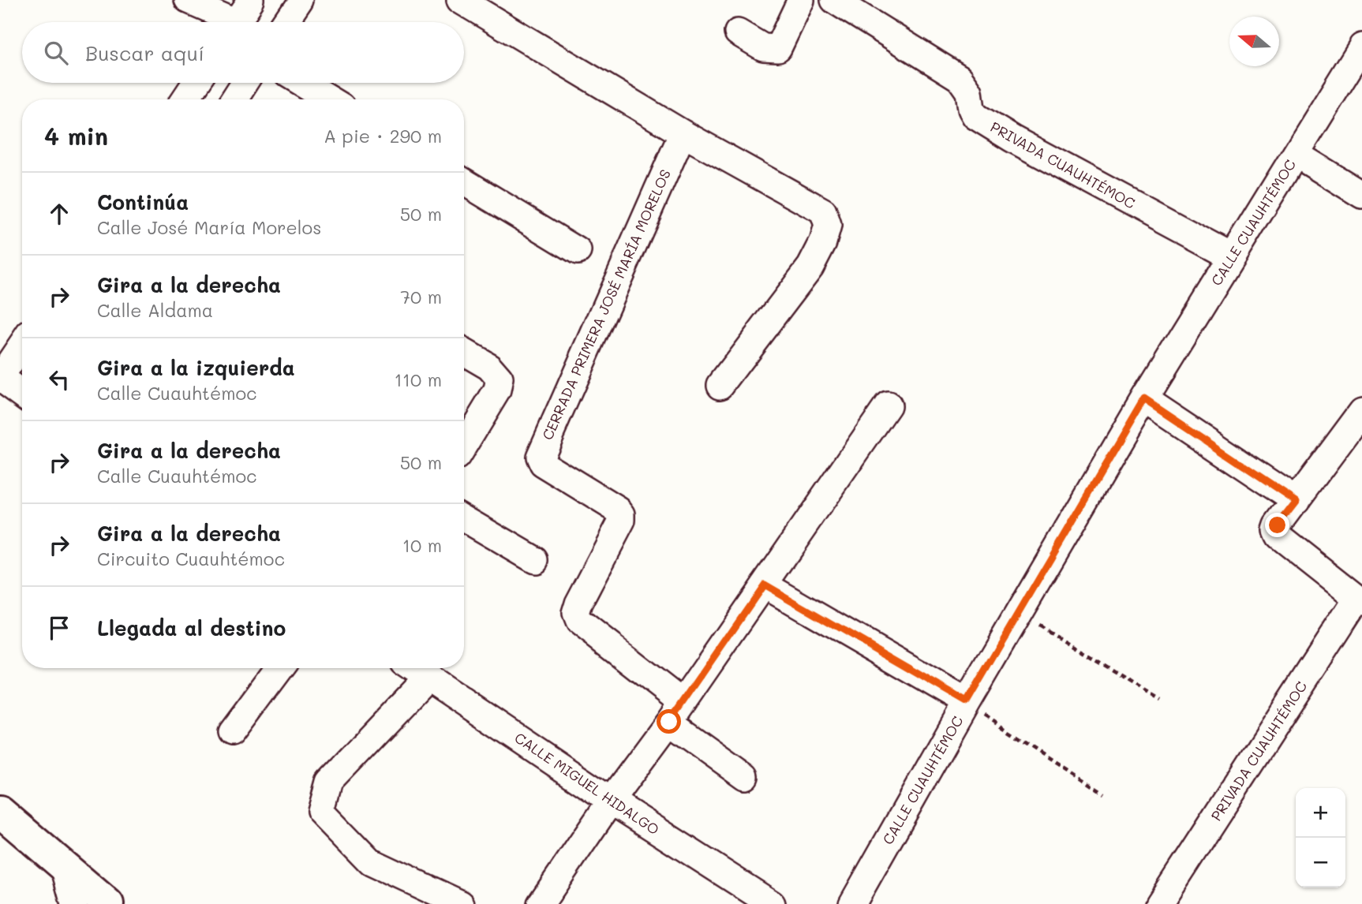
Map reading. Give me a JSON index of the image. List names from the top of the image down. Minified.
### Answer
{"streets":{"street":["PRIVADA CUAUHTÉMOC","CALLE CUAUHTÉMOC","CERRADA PRIMERA JOSÉ MARÍA MORELOS","CALLE MIGUEL HIDALGO"]},"crossings":[["PRIVADA CUAUHTÉMOC","CALLE CUAUHTÉMOC"]],"north":"left","page":{"search":"Buscar aquí","heading":["4 min","A pie · 290 m"],"list":[["Continúa","Calle José María Morelos","50 m"],["Gira a la derecha","Calle Aldama","70 m"],["Gira a la izquierda","Calle Cuauhtémoc","110 m"],["Gira a la derecha","Calle Cuauhtémoc","50 m"],["Gira a la derecha","Circuito Cuauhtémoc","10 m"],"Llegada al destino"],"map_buttons":["+","−"]}}
